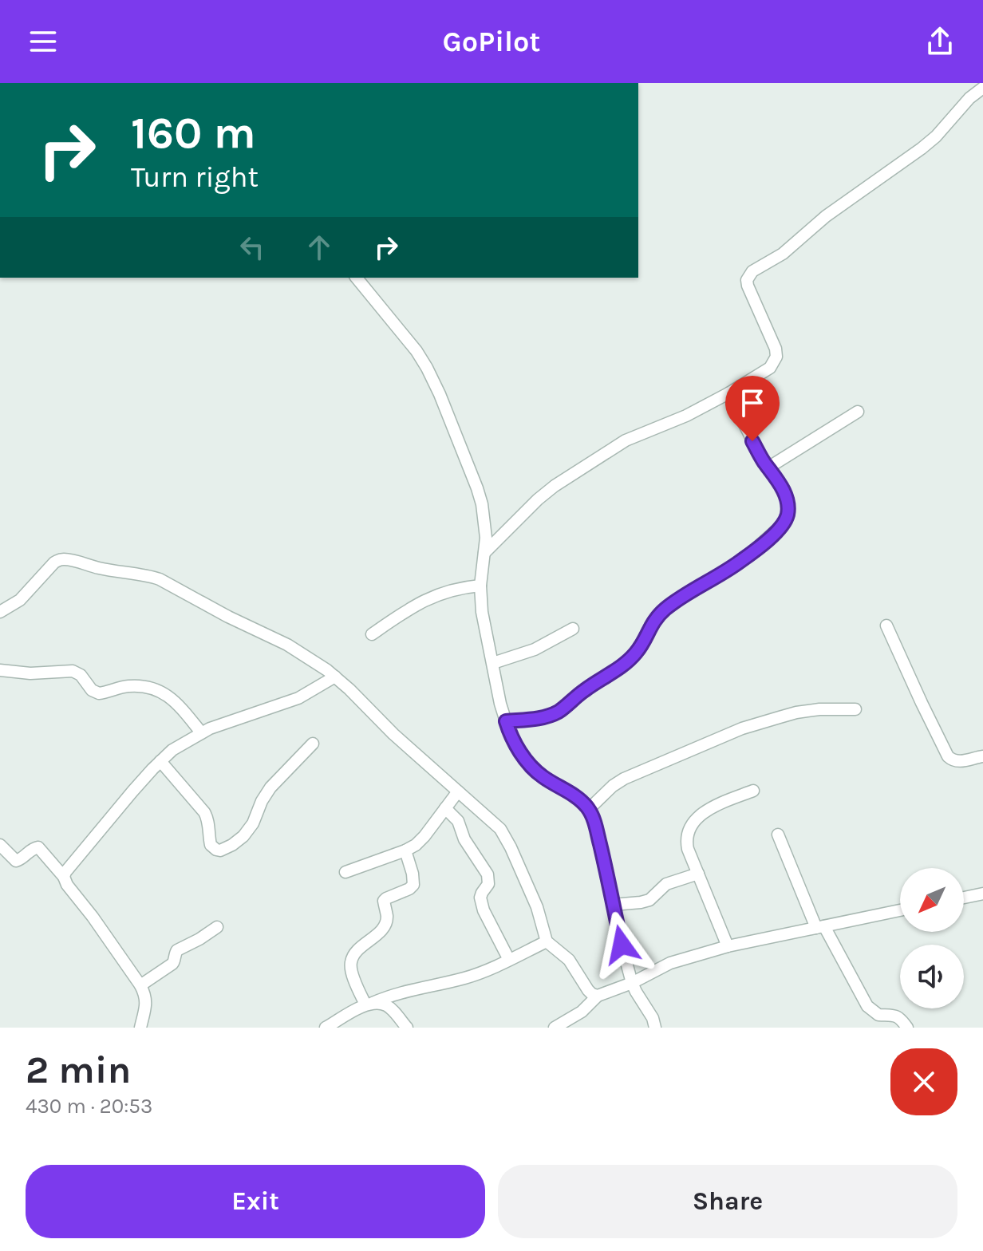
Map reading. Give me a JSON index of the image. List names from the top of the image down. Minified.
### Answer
{"north":"bottom left","page":{"header":"GoPilot","turn":["160 m","Turn right"],"heading":["2 min","430 m · 20:53"],"buttons":["Exit","Share"]}}
